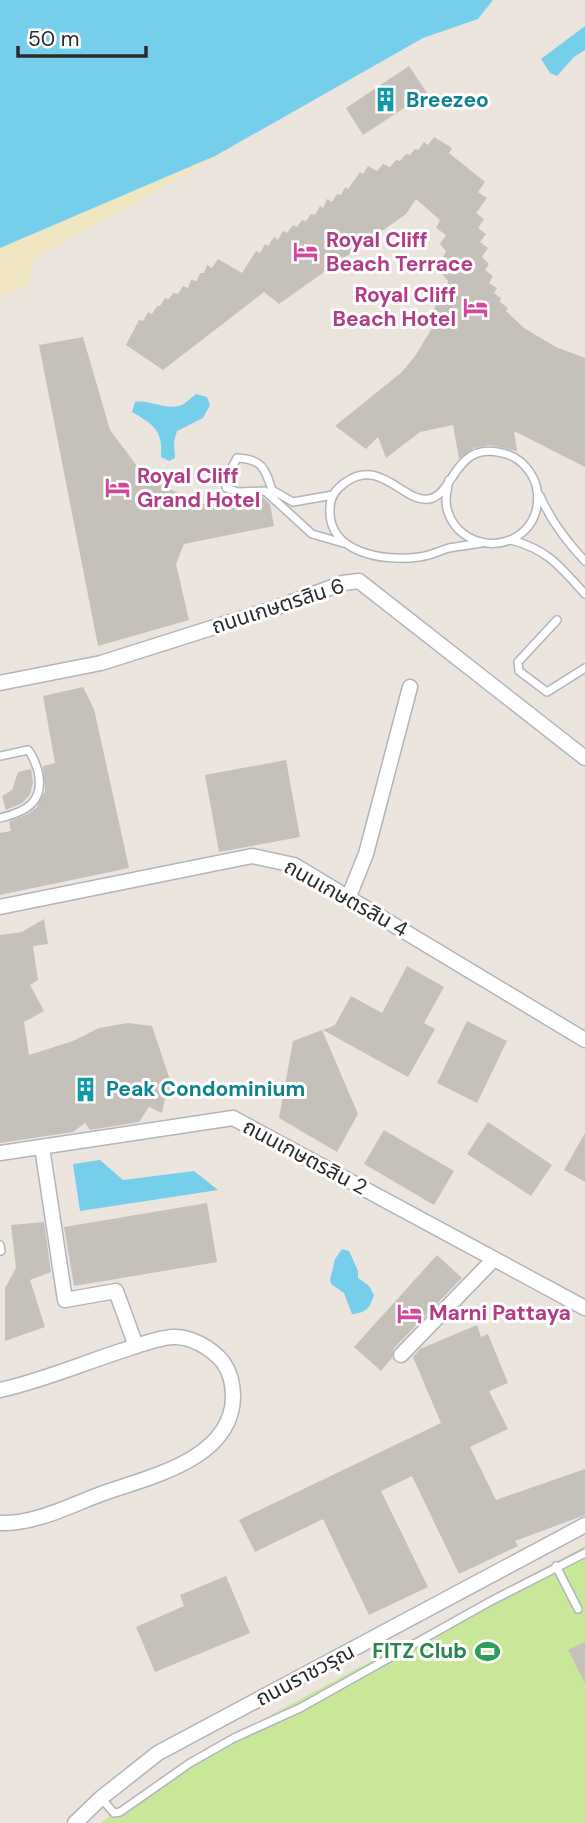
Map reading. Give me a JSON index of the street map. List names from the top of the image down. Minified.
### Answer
{"streets":{"street":["ถนนเกษตรสิน 6","ถนนเกษตรสิน 4","ถนนเกษตรสิน 2","ถนนราชวรุณ"]},"places":{"building":["Breezeo","Peak Condominium"],"hotel":["Royal Cliff Beach Terrace","Royal Cliff Beach Hotel","Royal Cliff Grand Hotel","Marni Pattaya"],"sports":["FITZ Club"]},"scale_bar":"50 m"}
